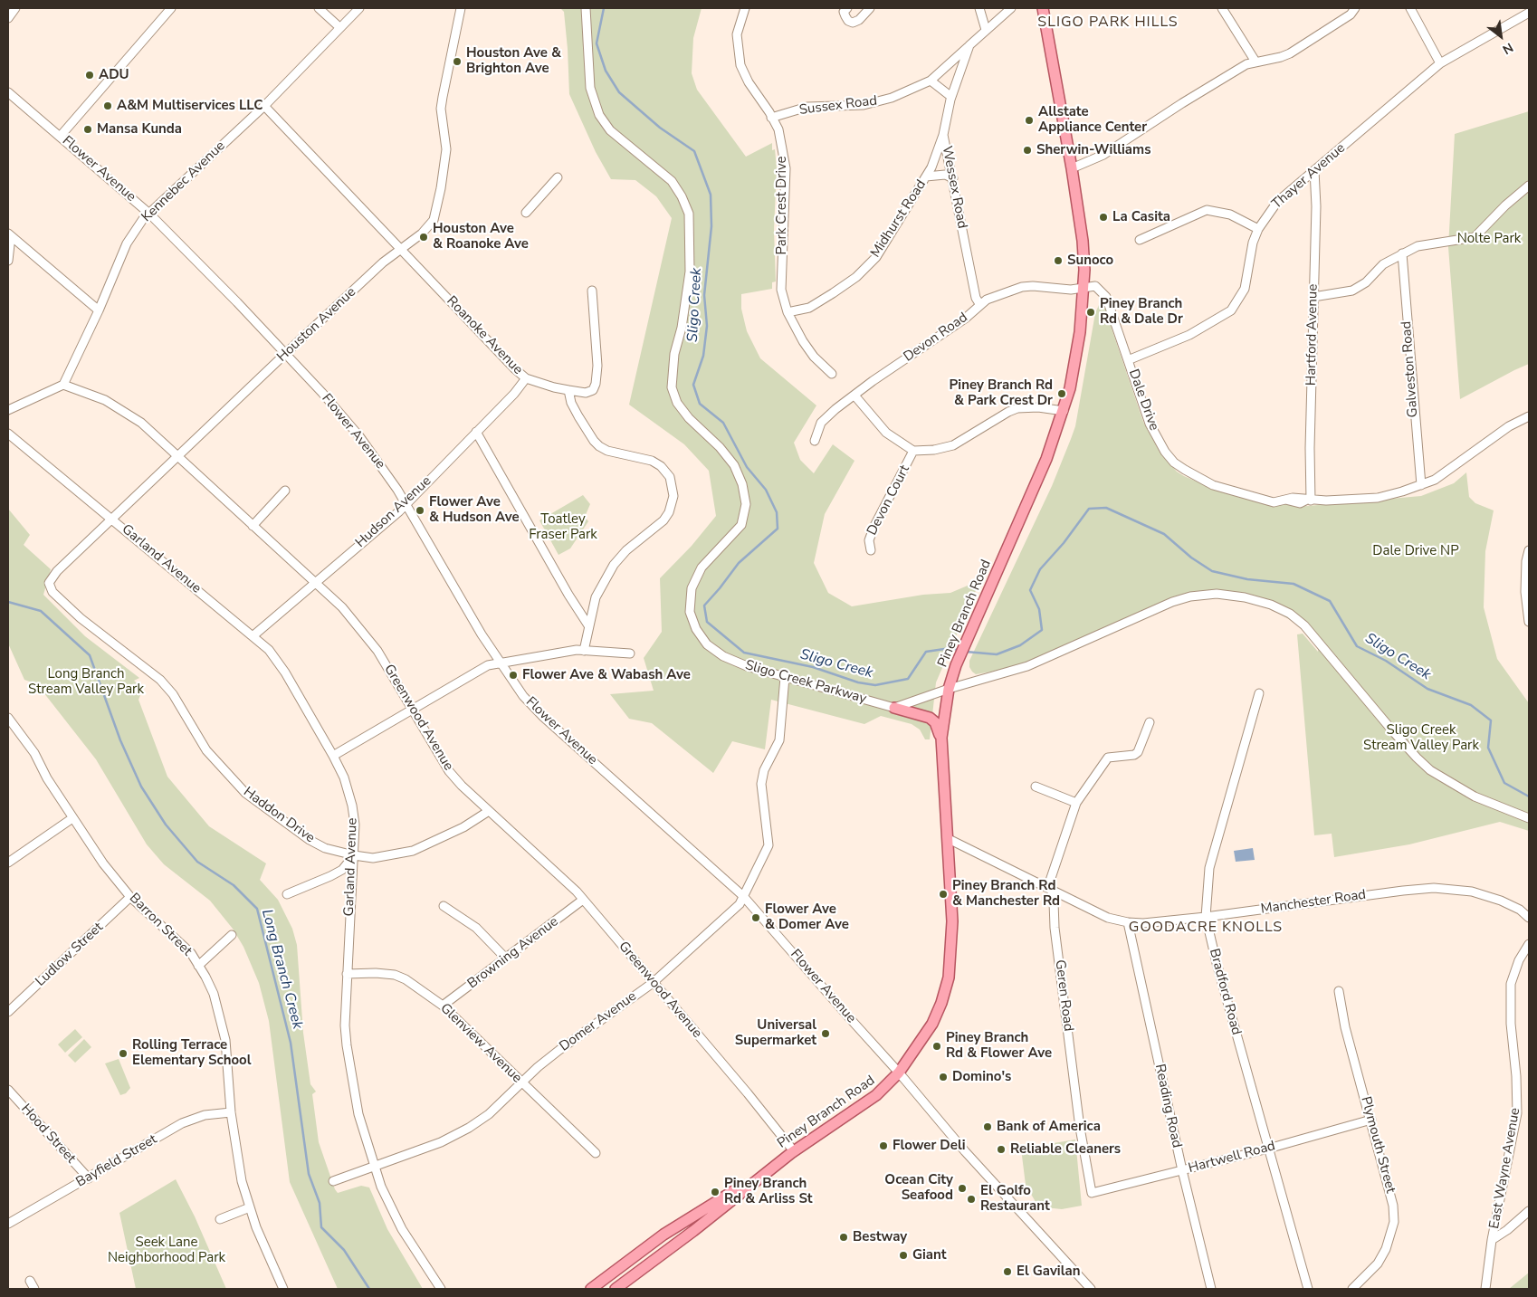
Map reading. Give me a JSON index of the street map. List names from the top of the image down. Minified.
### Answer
{"streets":{"main road":["Piney Branch Road"],"street":["Sussex Road","Flower Avenue","Thayer Avenue","Kennebec Avenue","Wessex Road","Park Crest Drive","Midhurst Road","Houston Avenue","Hartford Avenue","Roanoke Avenue","Devon Road","Galveston Road","Dale Drive","Devon Court","Hudson Avenue","Garland Avenue","Sligo Creek Parkway","Greenwood Avenue","Haddon Drive","Manchester Road","Barron Street","Browning Avenue","Ludlow Street","Bradford Road","Geren Road","Domer Avenue","Glenview Avenue","Reading Road","Hood Street","Plymouth Street","Hartwell Road","Bayfield Street","East Wayne Avenue"]},"crossings":[["Sussex Road","Wessex Road"],["Sussex Road","Park Crest Drive"],["Flower Avenue","Kennebec Avenue"],["Flower Avenue","Houston Avenue"],["Flower Avenue","Hudson Avenue"],["Flower Avenue","Piney Branch Road"],["Flower Avenue","Domer Avenue"],["Thayer Avenue","Hartford Avenue"],["Thayer Avenue","Dale Drive"],["Kennebec Avenue","Roanoke Avenue"],["Kennebec Avenue","Greenwood Avenue"],["Wessex Road","Midhurst Road"],["Wessex Road","Devon Road"],["Park Crest Drive","Midhurst Road"],["Houston Avenue","Roanoke Avenue"],["Houston Avenue","Garland Avenue"],["Houston Avenue","Greenwood Avenue"],["Houston Avenue","Haddon Drive"],["Hartford Avenue","Dale Drive"],["Roanoke Avenue","Hudson Avenue"],["Devon Road","Dale Drive"],["Devon Road","Piney Branch Road"],["Galveston Road","Dale Drive"],["Dale Drive","Piney Branch Road"],["Hudson Avenue","Garland Avenue"],["Hudson Avenue","Greenwood Avenue"],["Garland Avenue","Haddon Drive"],["Garland Avenue","Domer Avenue"],["Garland Avenue","Glenview Avenue"],["Piney Branch Road","Greenwood Avenue"],["Piney Branch Road","Manchester Road"],["Sligo Creek Parkway","Domer Avenue"],["Greenwood Avenue","Haddon Drive"],["Greenwood Avenue","Browning Avenue"],["Greenwood Avenue","Domer Avenue"],["Manchester Road","Bradford Road"],["Manchester Road","Geren Road"],["Manchester Road","Reading Road"],["Barron Street","Ludlow Street"],["Barron Street","Bayfield Street"],["Browning Avenue","Glenview Avenue"],["Bradford Road","Hartwell Road"],["Geren Road","Hartwell Road"],["Domer Avenue","Glenview Avenue"],["Reading Road","Hartwell Road"],["Hood Street","Bayfield Street"],["Plymouth Street","Hartwell Road"]],"districts":["SLIGO PARK HILLS","GOODACRE KNOLLS"],"water":["Sligo Creek","Long Branch Creek"],"parks":["Nolte Park","Toatley Fraser Park","Dale Drive NP","Long Branch Stream Valley Park","Sligo Creek Stream Valley Park","Seek Lane Neighborhood Park"],"places":["Houston Ave & Brighton Ave","ADU","A&M Multiservices LLC","Allstate Appliance Center","Mansa Kunda","Sherwin-Williams","La Casita","Houston Ave & Roanoke Ave","Sunoco","Piney Branch Rd & Dale Dr","Piney Branch Rd & Park Crest Dr","Flower Ave & Hudson Ave","Flower Ave & Wabash Ave","Piney Branch Rd & Manchester Rd","Flower Ave & Domer Ave","Universal Supermarket","Piney Branch Rd & Flower Ave","Rolling Terrace Elementary School","Domino's","Bank of America","Flower Deli","Reliable Cleaners","Ocean City Seafood","Piney Branch Rd & Arliss St","El Golfo Restaurant","Bestway","Giant","El Gavilan"],"north":"bottom right"}
